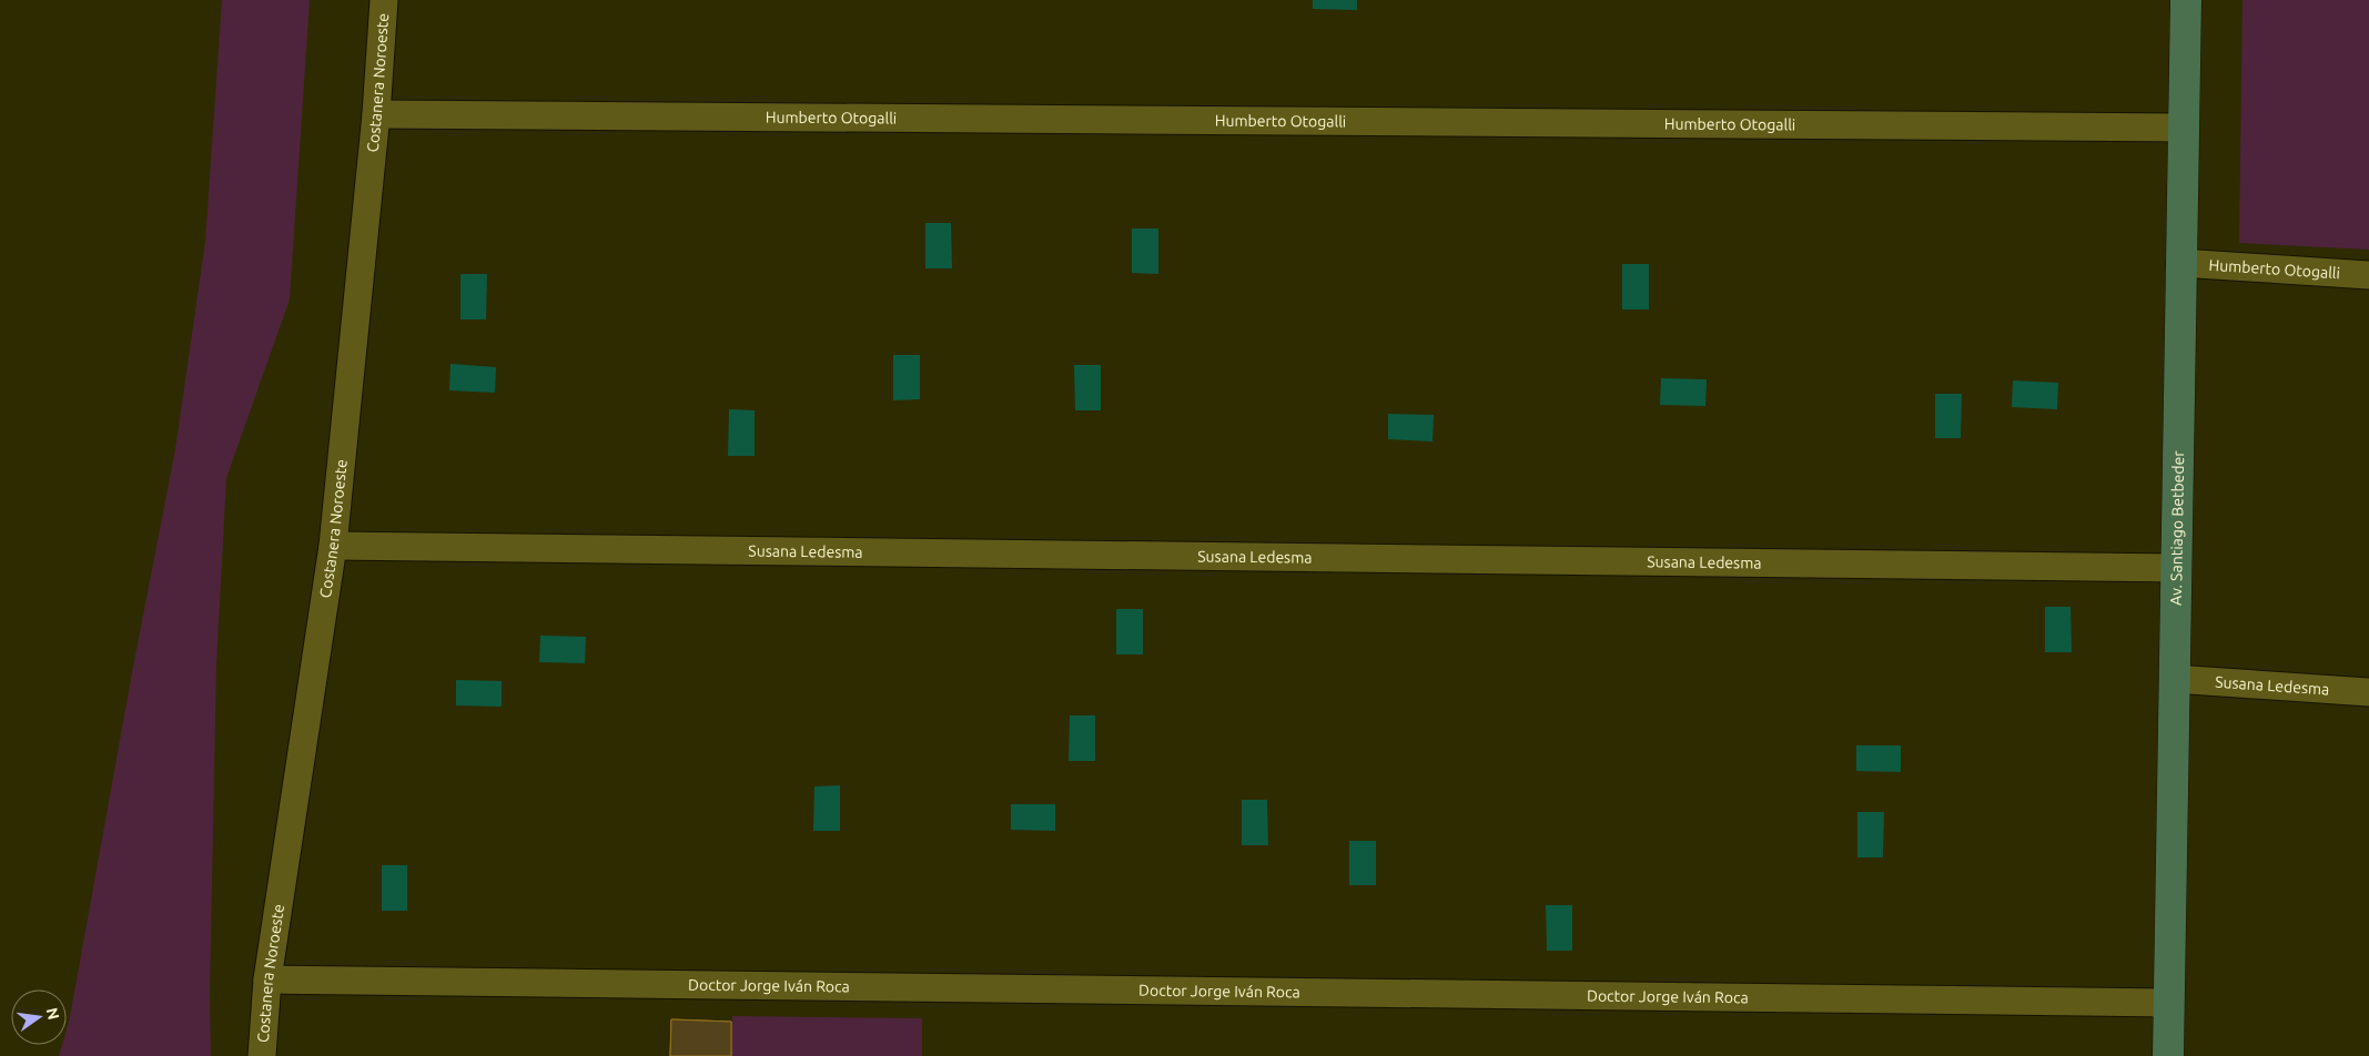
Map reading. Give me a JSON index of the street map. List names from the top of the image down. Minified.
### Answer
{"streets":{"main road":["Av. Santiago Betbeder"],"street":["Costanera Noroeste","Humberto Otogalli","Susana Ledesma","Doctor Jorge Iván Roca"]},"crossings":[["Costanera Noroeste","Humberto Otogalli"],["Costanera Noroeste","Susana Ledesma"],["Costanera Noroeste","Doctor Jorge Iván Roca"],["Humberto Otogalli","Av. Santiago Betbeder"],["Av. Santiago Betbeder","Susana Ledesma"],["Av. Santiago Betbeder","Doctor Jorge Iván Roca"]],"north":"right"}
